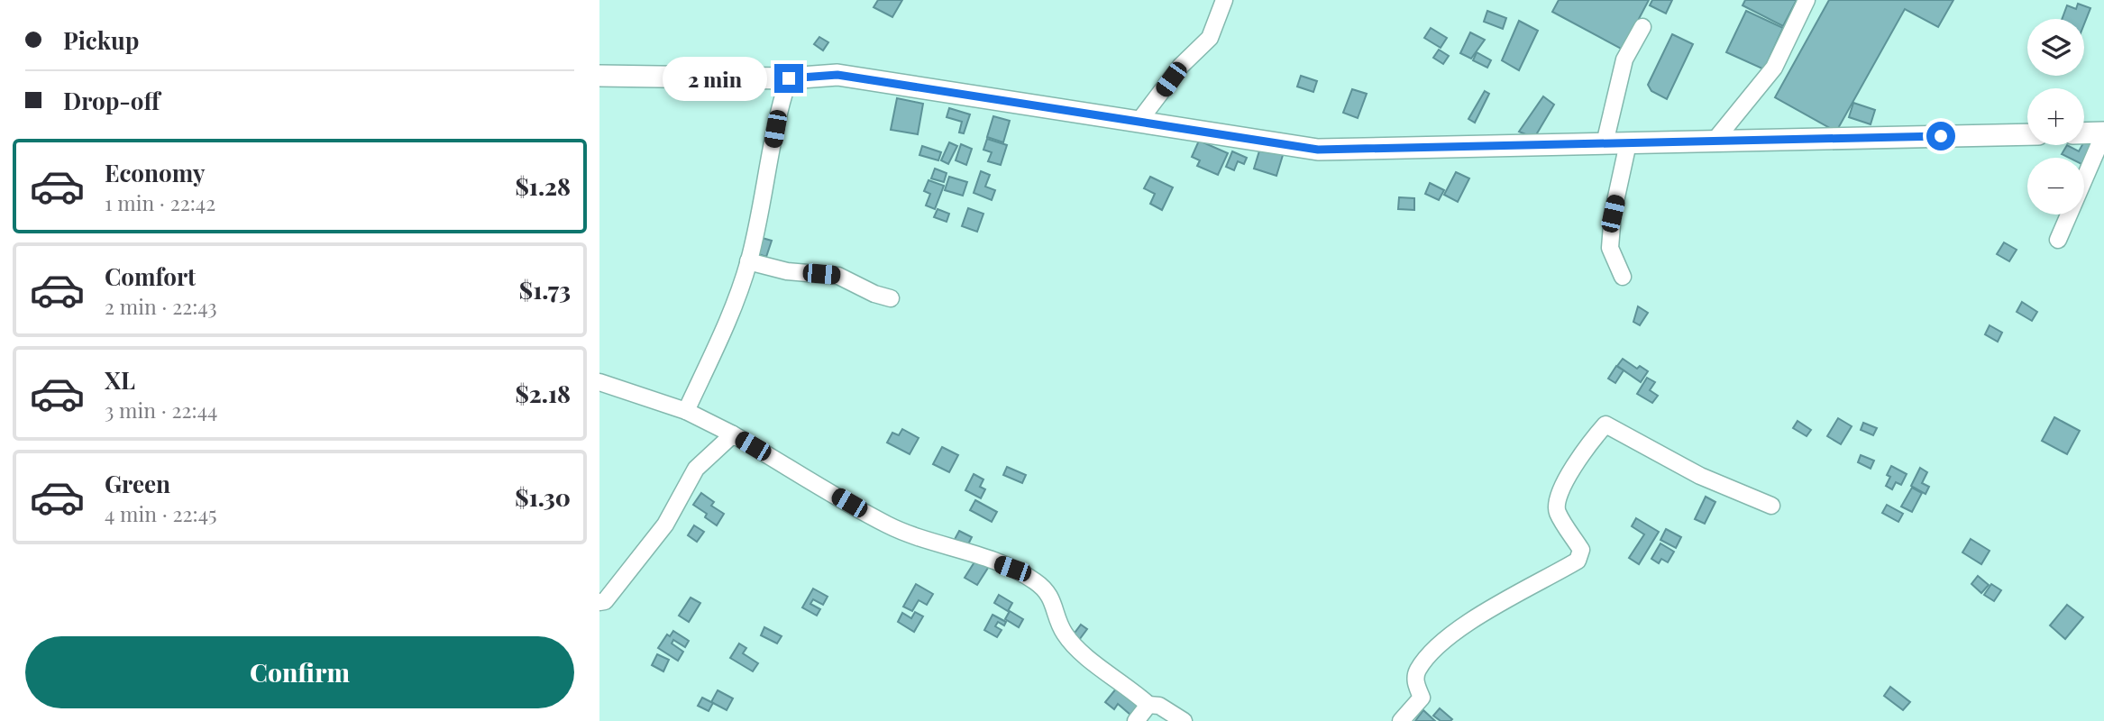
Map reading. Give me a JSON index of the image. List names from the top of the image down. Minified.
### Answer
{"page":{"banner":["Pickup","Drop-off"],"map_buttons":["+","−"],"bubble":"2 min","list":[{"name":"Economy","note":"1 min · 22:42","value":"$1.28"},{"name":"Comfort","note":"2 min · 22:43","value":"$1.73"},{"name":"XL","note":"3 min · 22:44","value":"$2.18"},{"name":"Green","note":"4 min · 22:45","value":"$1.30"}],"buttons":"Confirm"}}
